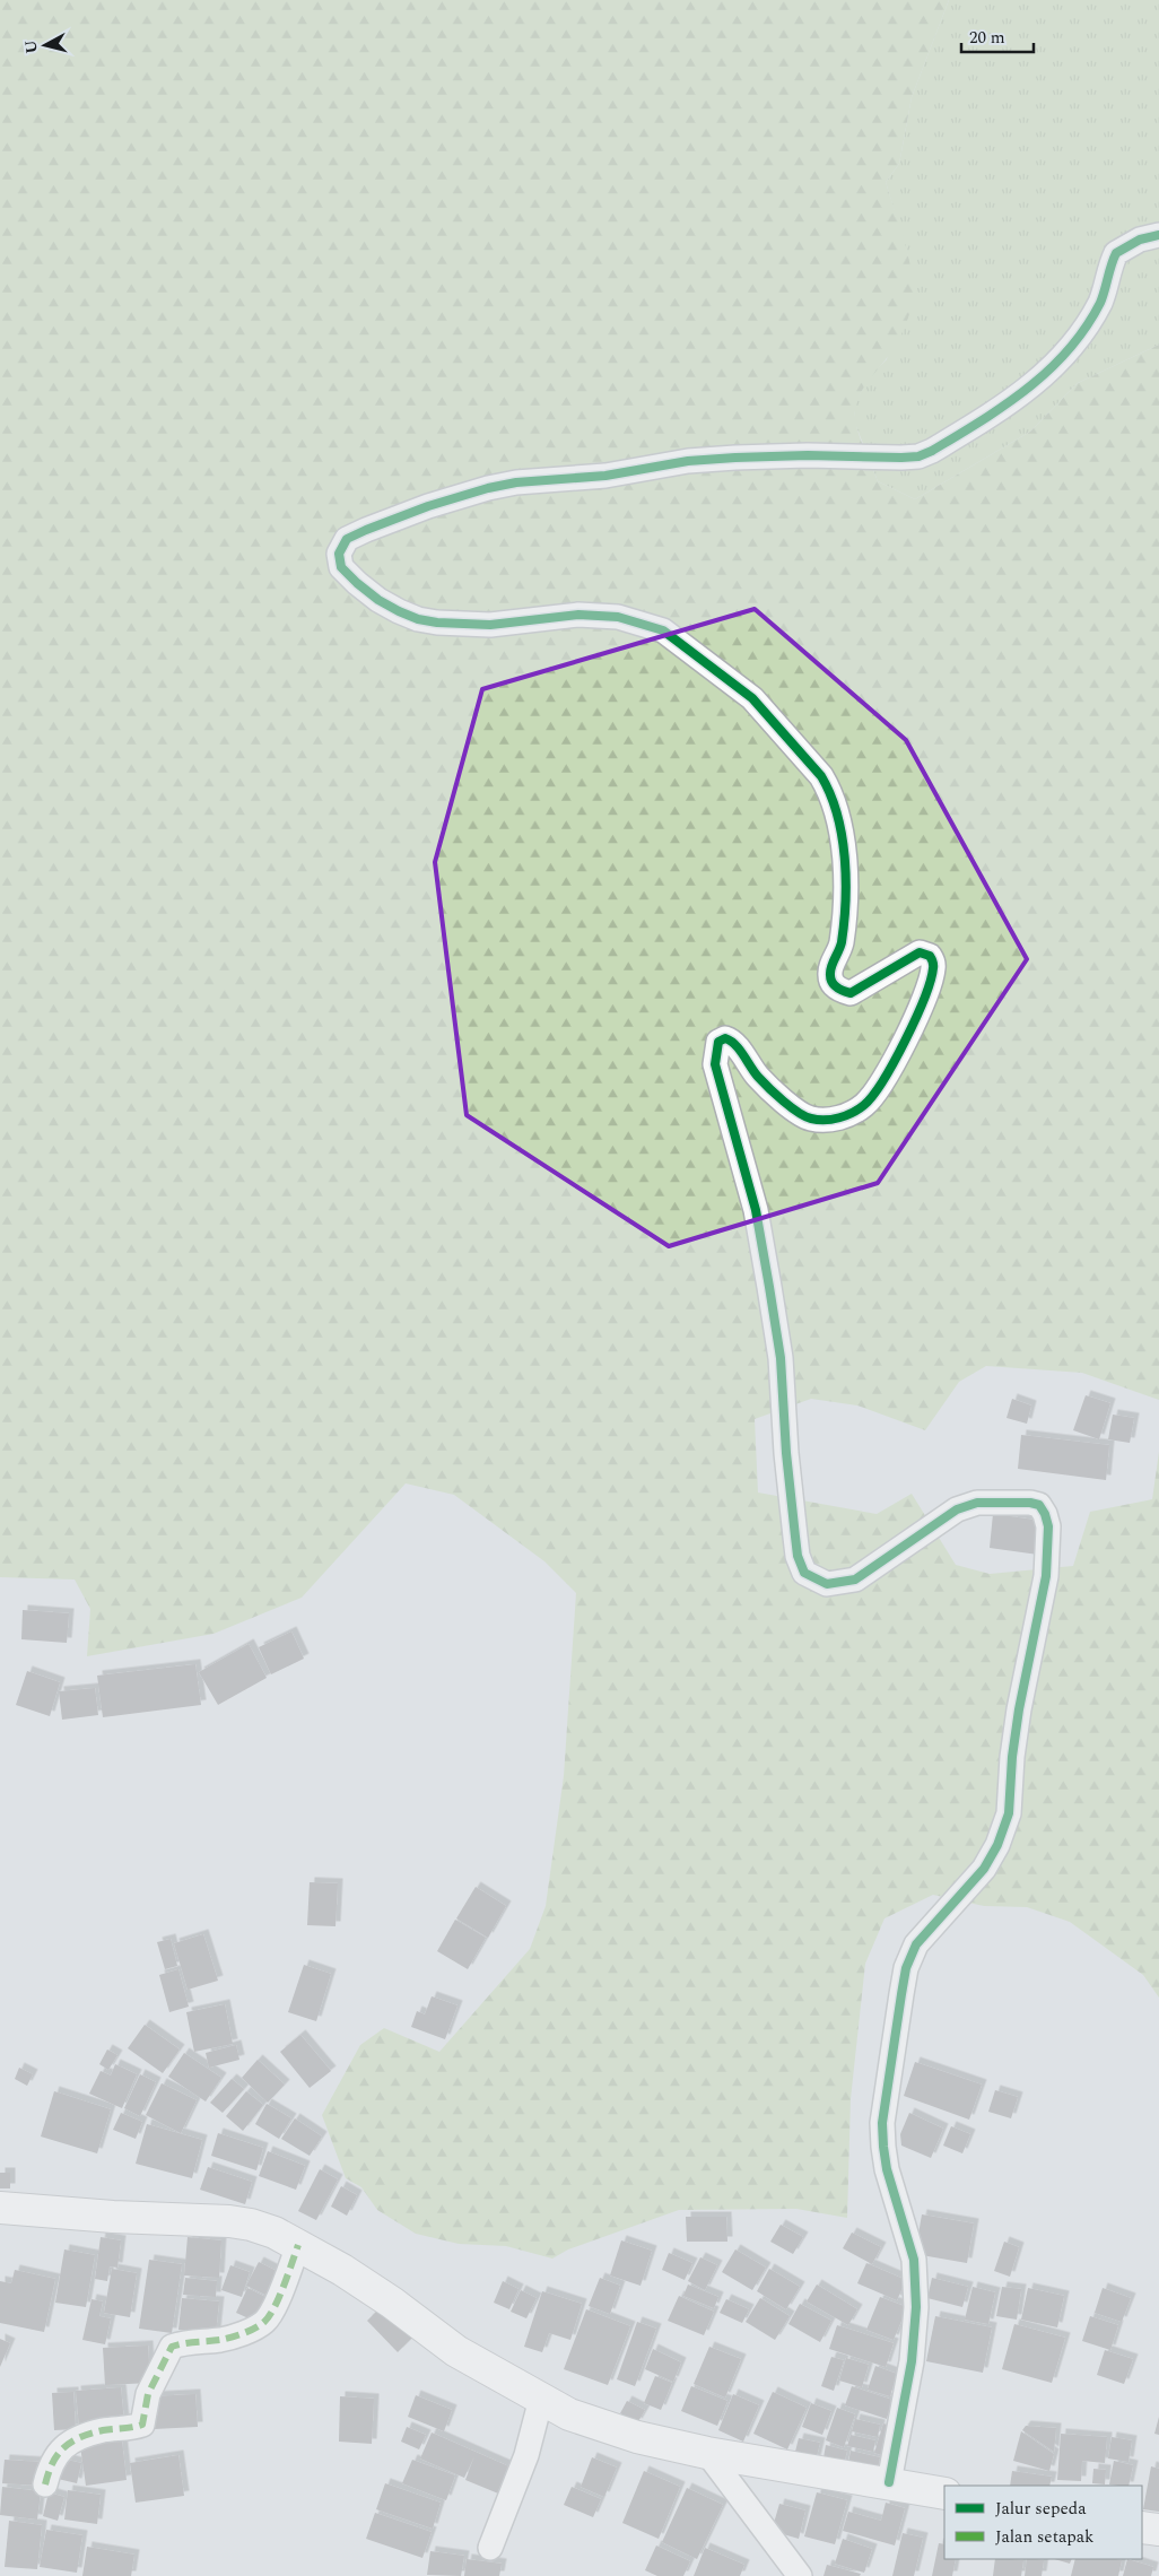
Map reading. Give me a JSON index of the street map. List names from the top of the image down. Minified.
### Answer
{"legend":["Jalur sepeda","Jalan setapak"],"scale_bar":"20 m","north":"left"}
